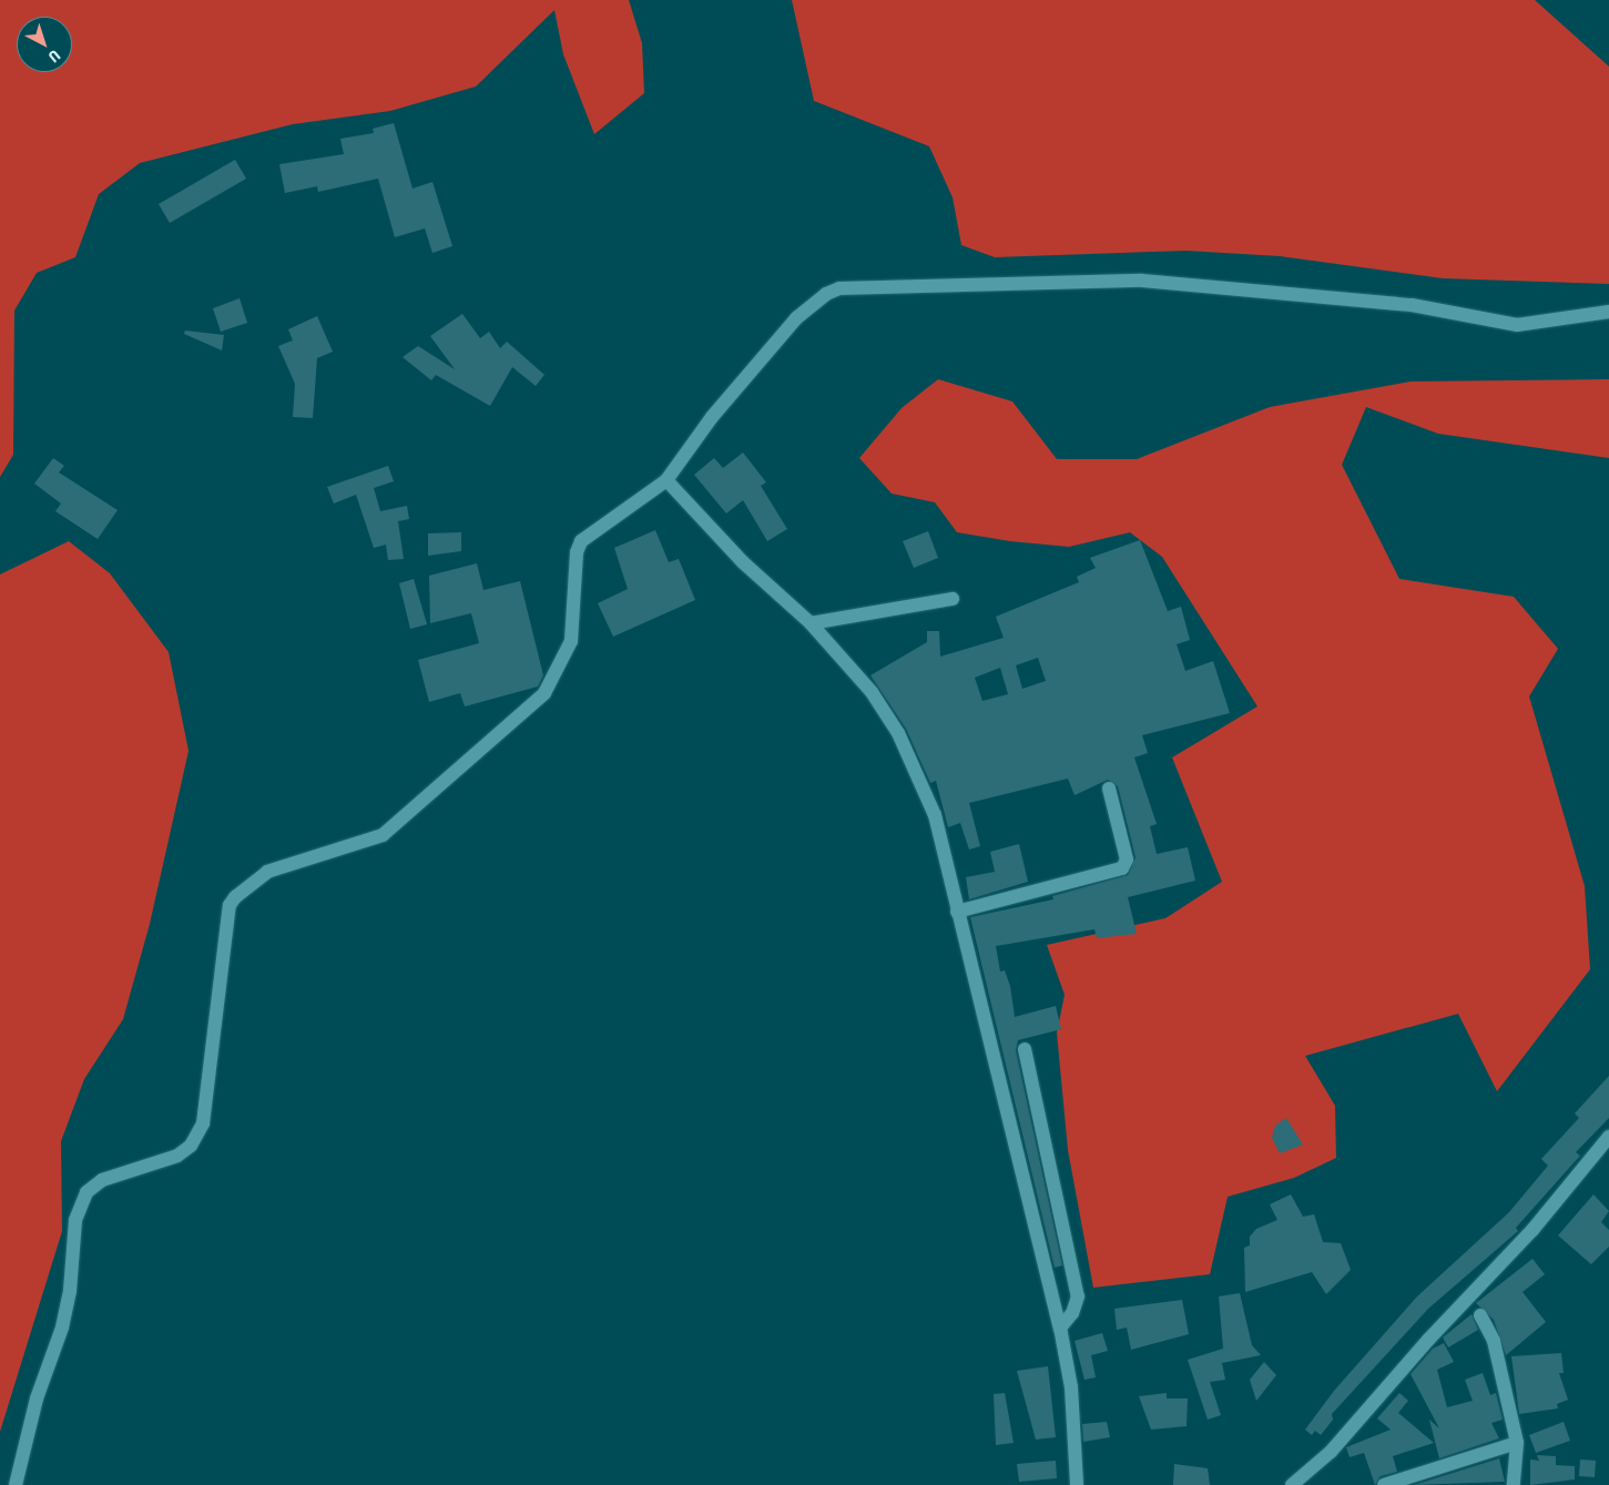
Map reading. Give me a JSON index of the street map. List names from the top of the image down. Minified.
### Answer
{"north":"bottom right"}
